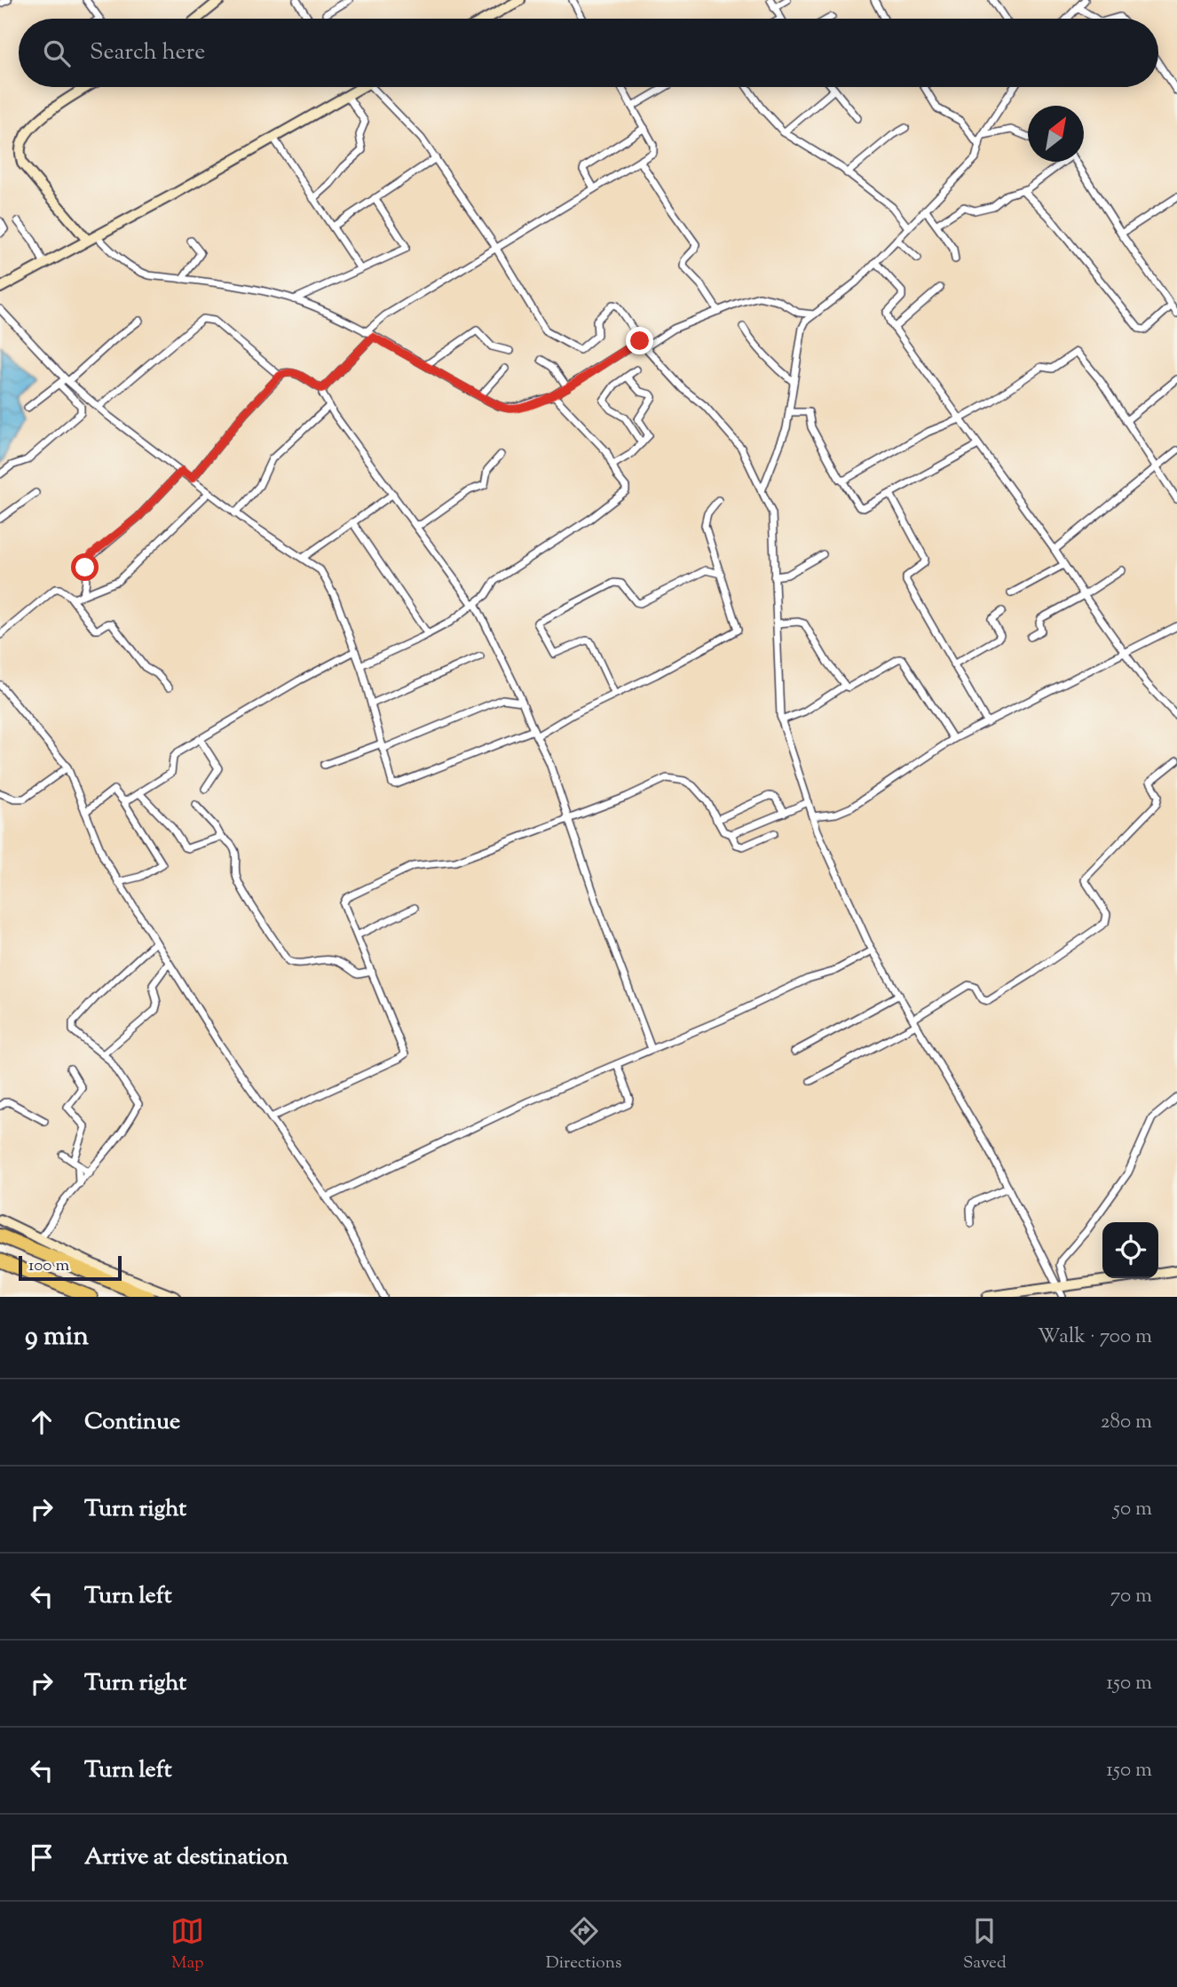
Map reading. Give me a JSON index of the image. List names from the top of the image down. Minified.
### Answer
{"scale_bar":"100 m","north":"top right","page":{"search":"Search here","scale":"100 m","heading":["9 min","Walk · 700 m"],"list":[["Continue","280 m"],["Turn right","50 m"],["Turn left","70 m"],["Turn right","150 m"],["Turn left","150 m"],"Arrive at destination"],"nav":["Map","Directions","Saved"]}}
